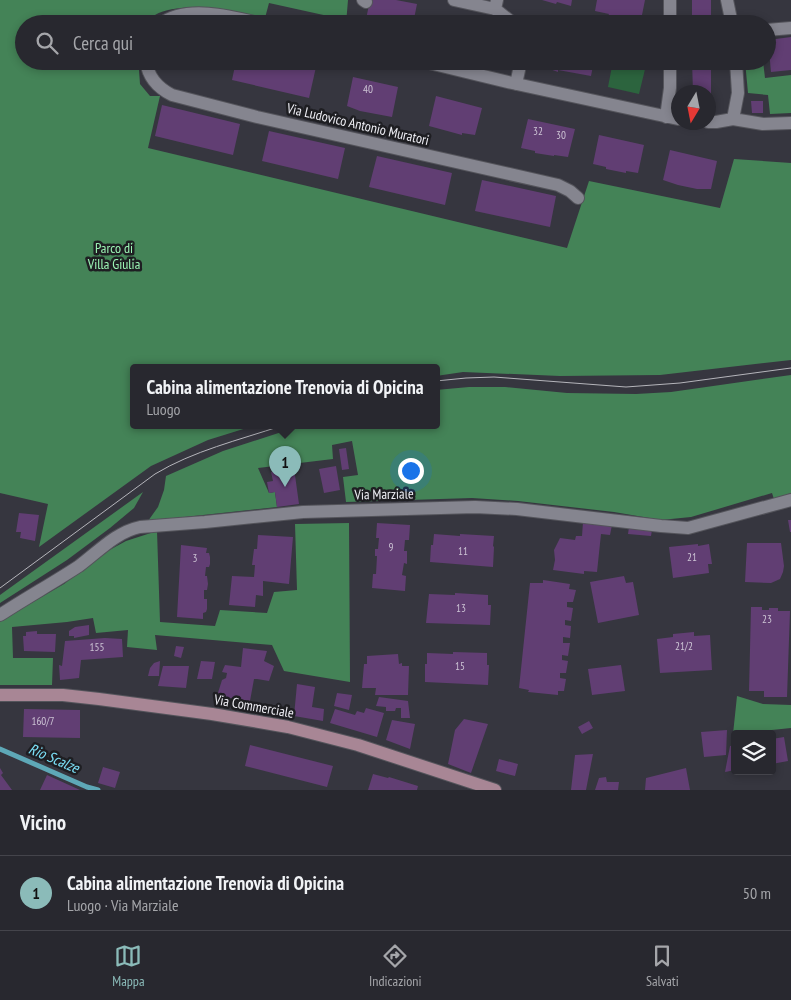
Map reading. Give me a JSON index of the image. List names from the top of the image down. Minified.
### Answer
{"streets":{"main road":["Via Commerciale"],"street":["Via Ludovico Antonio Muratori","Via Marziale"]},"water":["Rio Scalze"],"parks":["Parco di Villa Giulia"],"house_numbers":["40","32","30","9","11","21","3","13","23","21/2","155","15","160/7"],"north":"bottom","page":{"search":"Cerca qui","popup":["Cabina alimentazione Trenovia di Opicina","Luogo"],"pins":"1","heading":"Vicino","list":[{"mark":"1","name":"Cabina alimentazione Trenovia di Opicina","note":"Luogo · Via Marziale","value":"50 m"}],"nav":["Mappa","Indicazioni","Salvati"]}}
